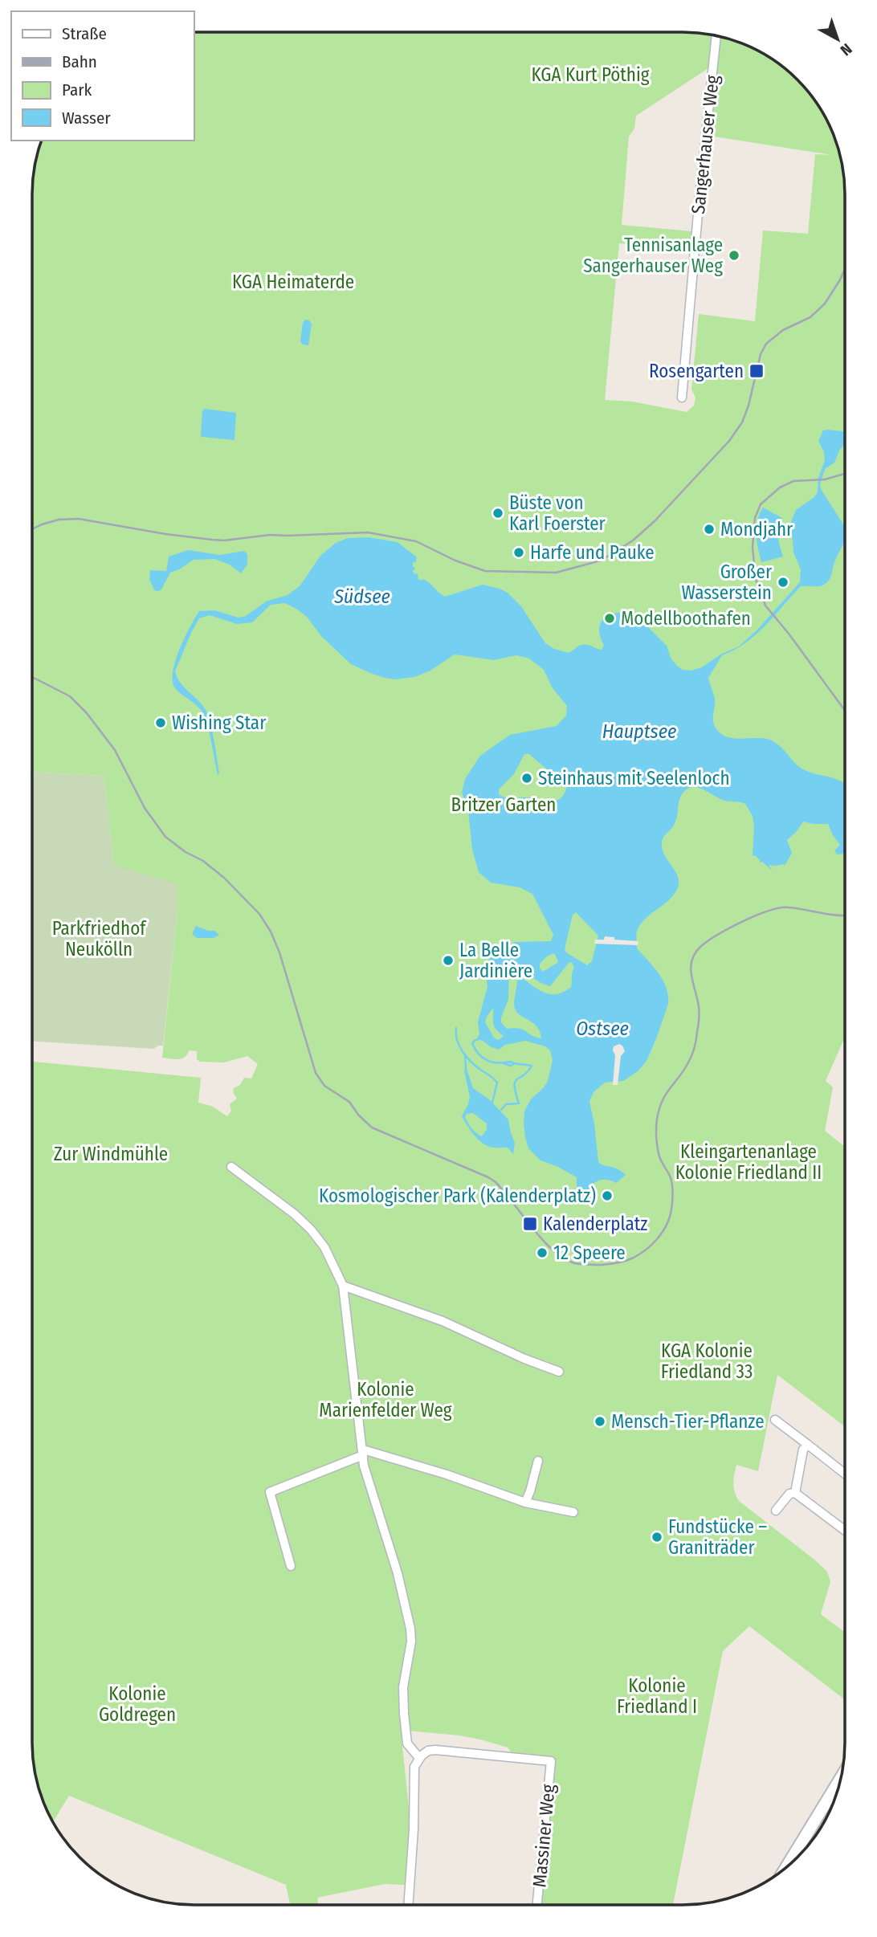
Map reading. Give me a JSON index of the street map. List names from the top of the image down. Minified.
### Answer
{"streets":{"street":["Sangerhauser Weg","Massiner Weg"]},"water":["Südsee","Hauptsee","Ostsee"],"parks":["KGA Kurt Pöthig","KGA Heimaterde","Britzer Garten","Parkfriedhof Neukölln","Kleingartenanlage Kolonie Friedland II","Zur Windmühle","KGA Kolonie Friedland 33","Kolonie Marienfelder Weg","Kolonie Friedland I","Kolonie Goldregen"],"places":{"other":["Tennisanlage Sangerhauser Weg","Büste von Karl Foerster","Mondjahr","Harfe und Pauke","Großer Wasserstein","Modellboothafen","Wishing Star","Steinhaus mit Seelenloch","La Belle Jardinière","Kosmologischer Park (Kalenderplatz)","12 Speere","Mensch-Tier-Pflanze","Fundstücke – Graniträder"],"transit":["Rosengarten","Kalenderplatz"]},"legend":["Straße","Bahn","Park","Wasser"],"north":"bottom right"}
